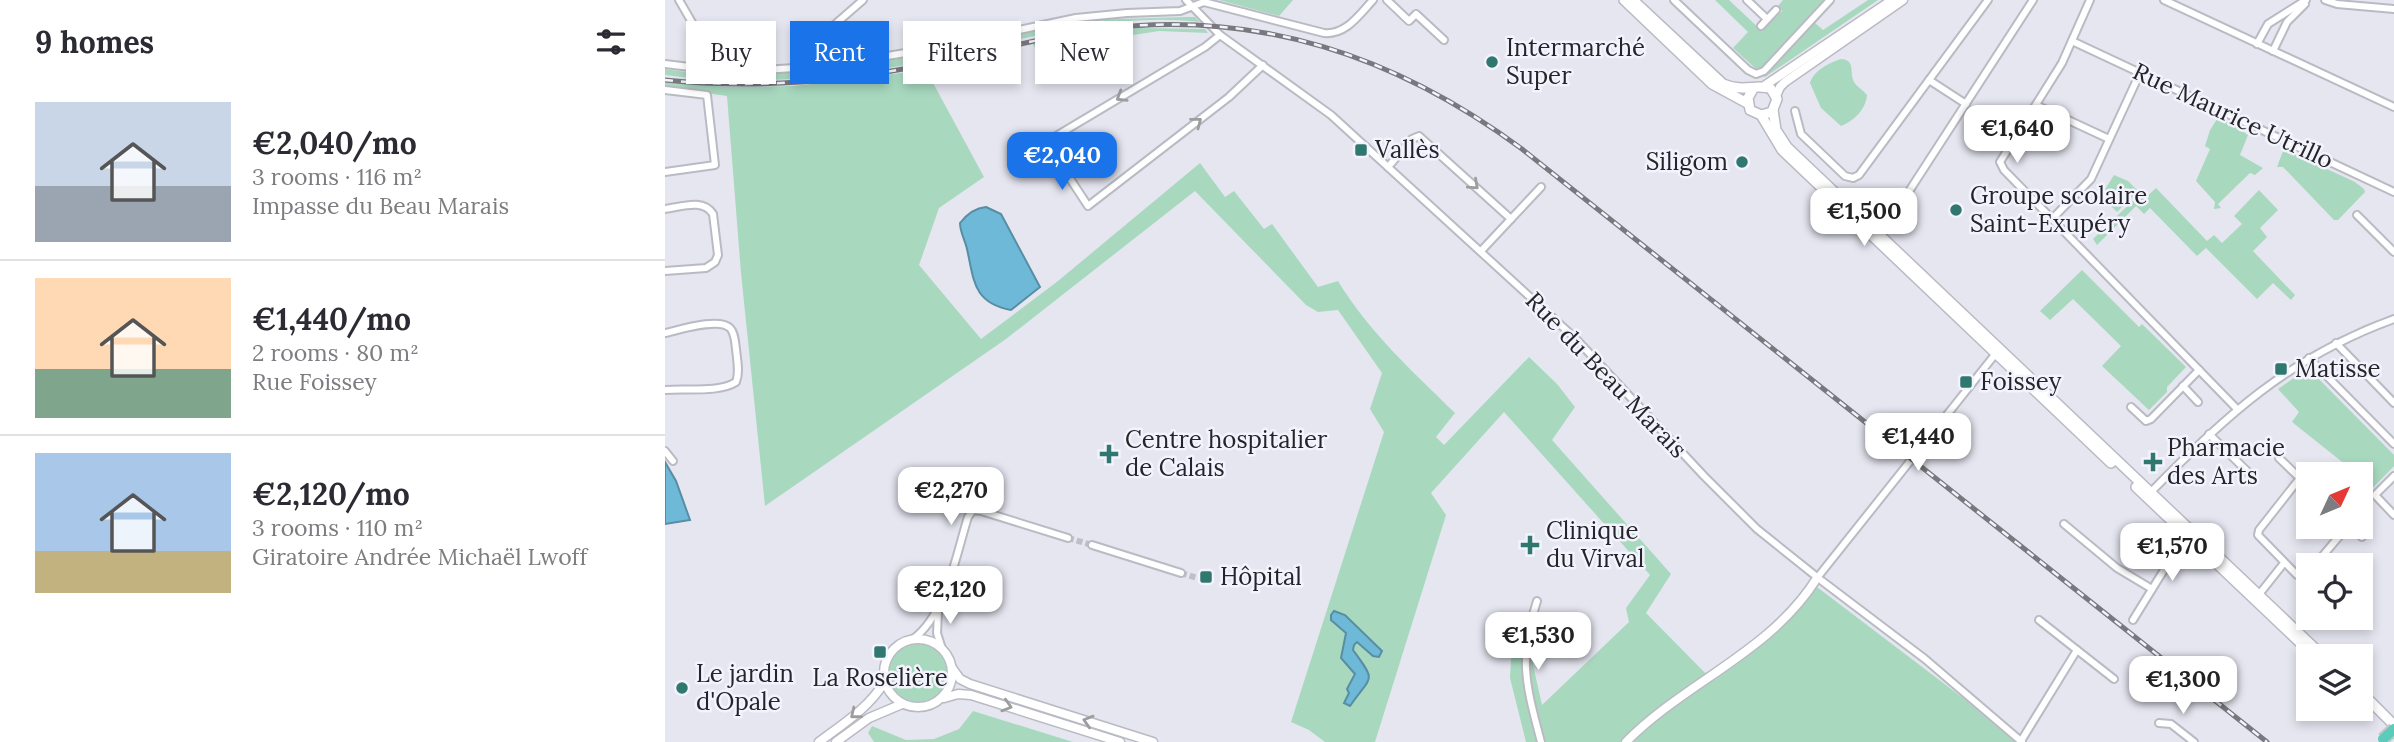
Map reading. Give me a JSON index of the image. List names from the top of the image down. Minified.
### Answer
{"streets":{"street":["Rue Maurice Utrillo","Rue du Beau Marais"]},"places":{"other":["Intermarché Super","Siligom","Groupe scolaire Saint-Exupéry","Le jardin d'Opale"],"transit":["Vallès","Matisse","Foissey","Hôpital","La Roselière"],"health":["Centre hospitalier de Calais","Pharmacie des Arts","Clinique du Virval"]},"north":"top right","page":{"heading":"9 homes","chip":["Buy","Rent","Filters","New"],"list":[{"name":"€2,040/mo","note":"3 rooms · 116 m² · Impasse du Beau Marais"},{"name":"€1,440/mo","note":"2 rooms · 80 m² · Rue Foissey"},{"name":"€2,120/mo","note":"3 rooms · 110 m² · Giratoire Andrée Michaël Lwoff"}],"price":["€1,640","€2,040","€1,500","€1,440","€2,270","€1,570","€2,120","€1,530","€1,300"]}}
